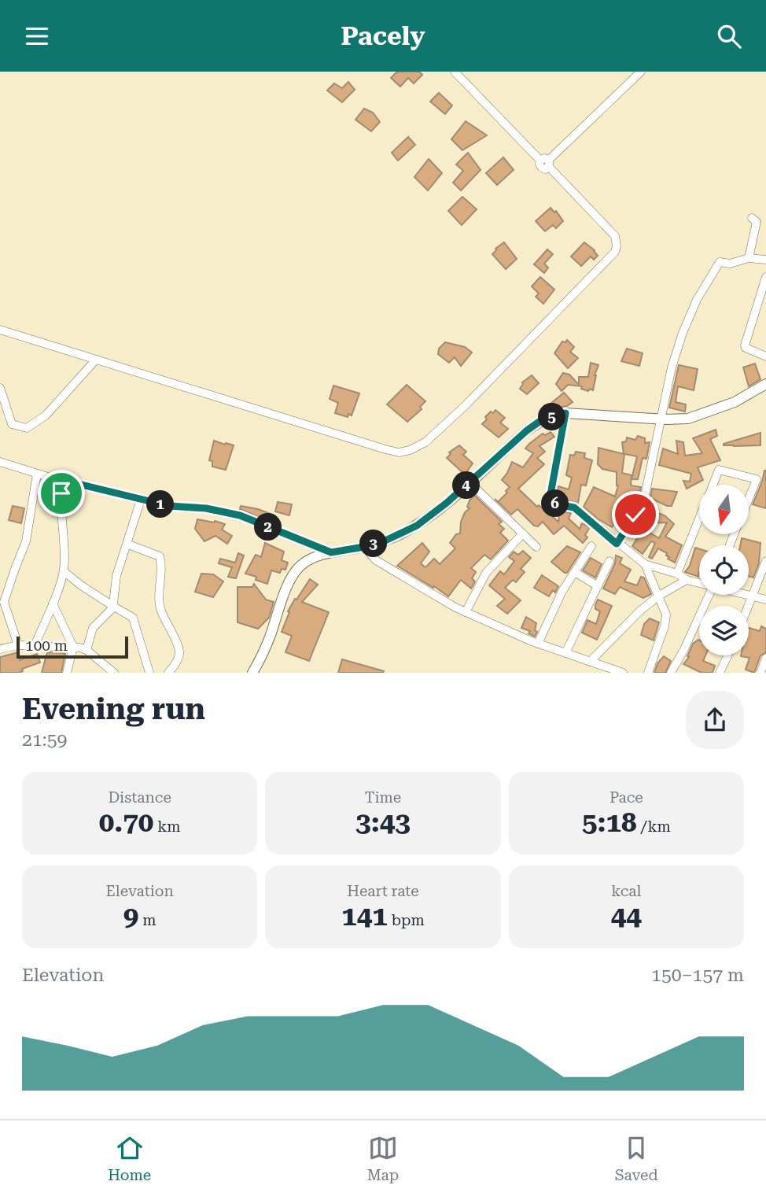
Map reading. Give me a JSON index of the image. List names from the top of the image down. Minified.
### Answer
{"scale_bar":"100 m","north":"bottom","page":{"header":"Pacely","pins":["5","4","6","1","2","3"],"scale":"100 m","heading":["Evening run","21:59"],"stats":[["Distance","0.70 km"],["Time","3:43"],["Pace","5:18 /km"],["Elevation","9 m"],["Heart rate","141 bpm"],["kcal","44"]],"chart":["Elevation","150–157 m"],"tabs":["Home","Map","Saved"]}}
